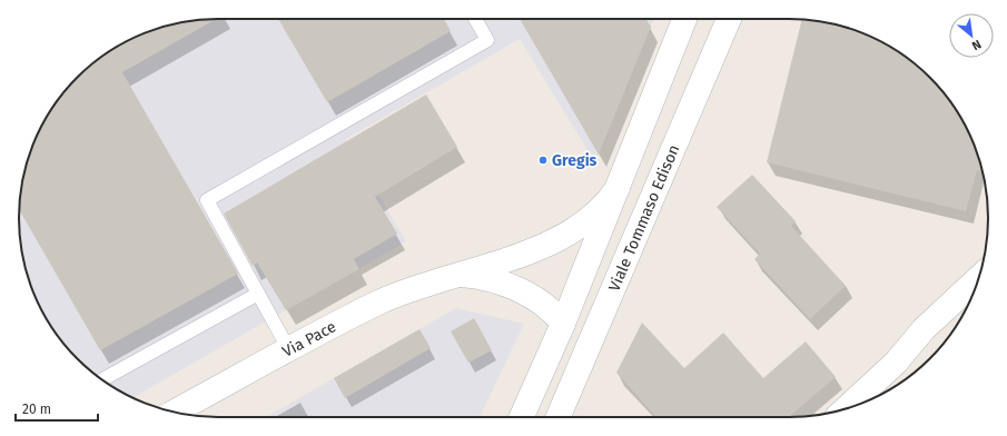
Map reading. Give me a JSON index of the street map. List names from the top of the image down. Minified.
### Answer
{"streets":{"street":["Viale Tommaso Edison","Via Pace"]},"places":["Gregis"],"scale_bar":"20 m","north":"bottom right"}
